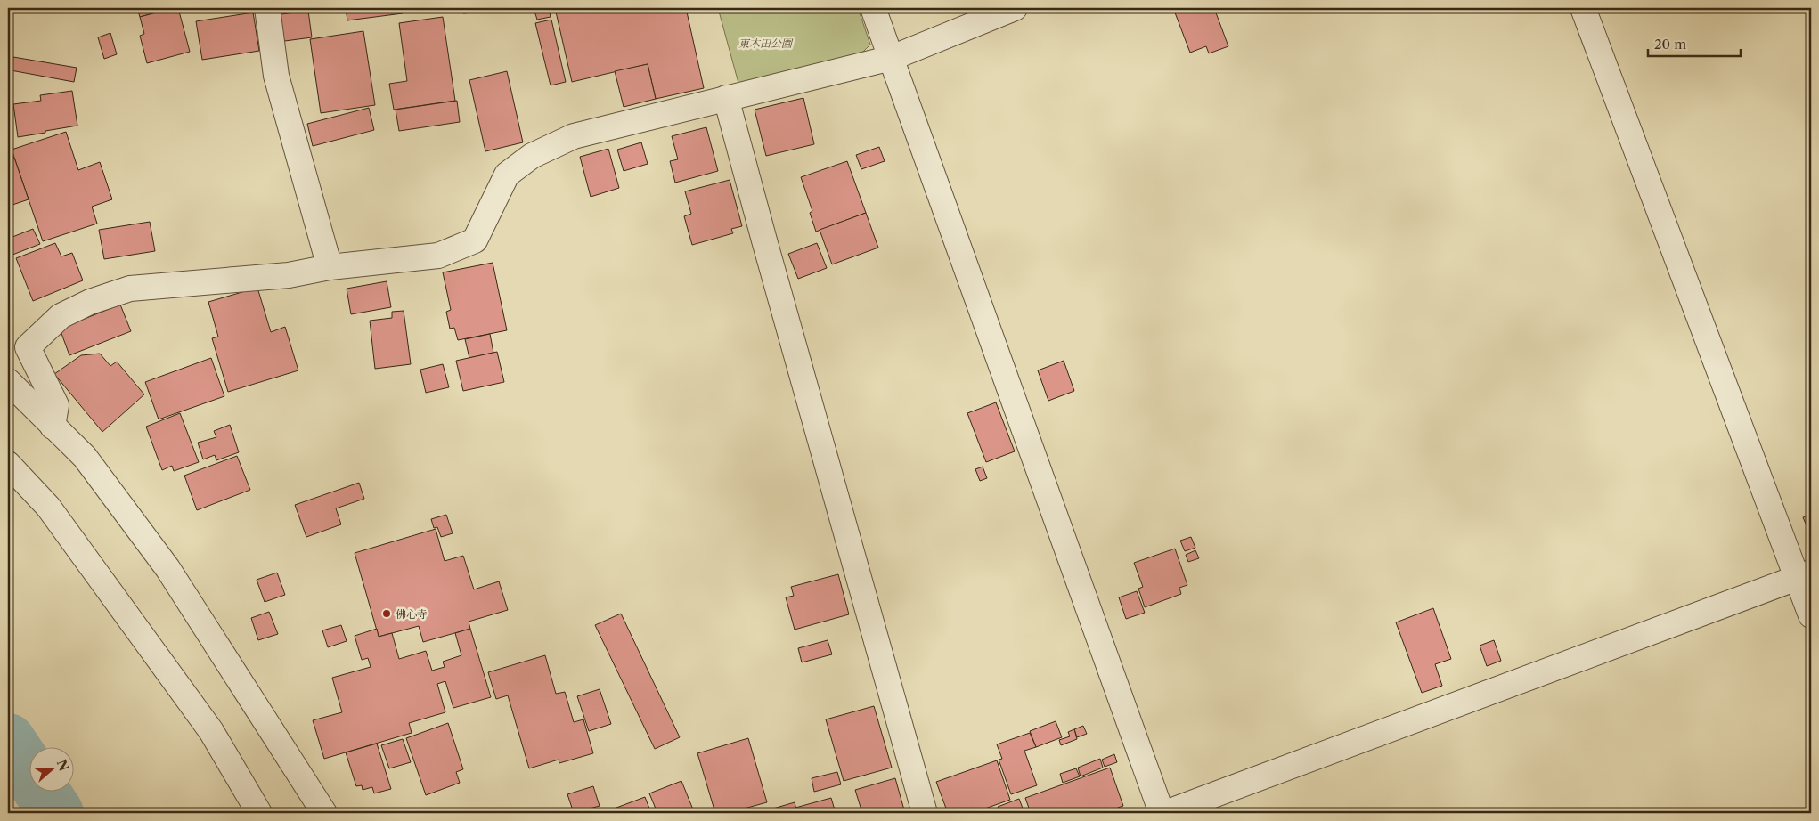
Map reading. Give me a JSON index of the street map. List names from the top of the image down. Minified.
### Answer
{"parks":["東木田公園"],"places":["佛心寺"],"scale_bar":"20 m","north":"right"}
